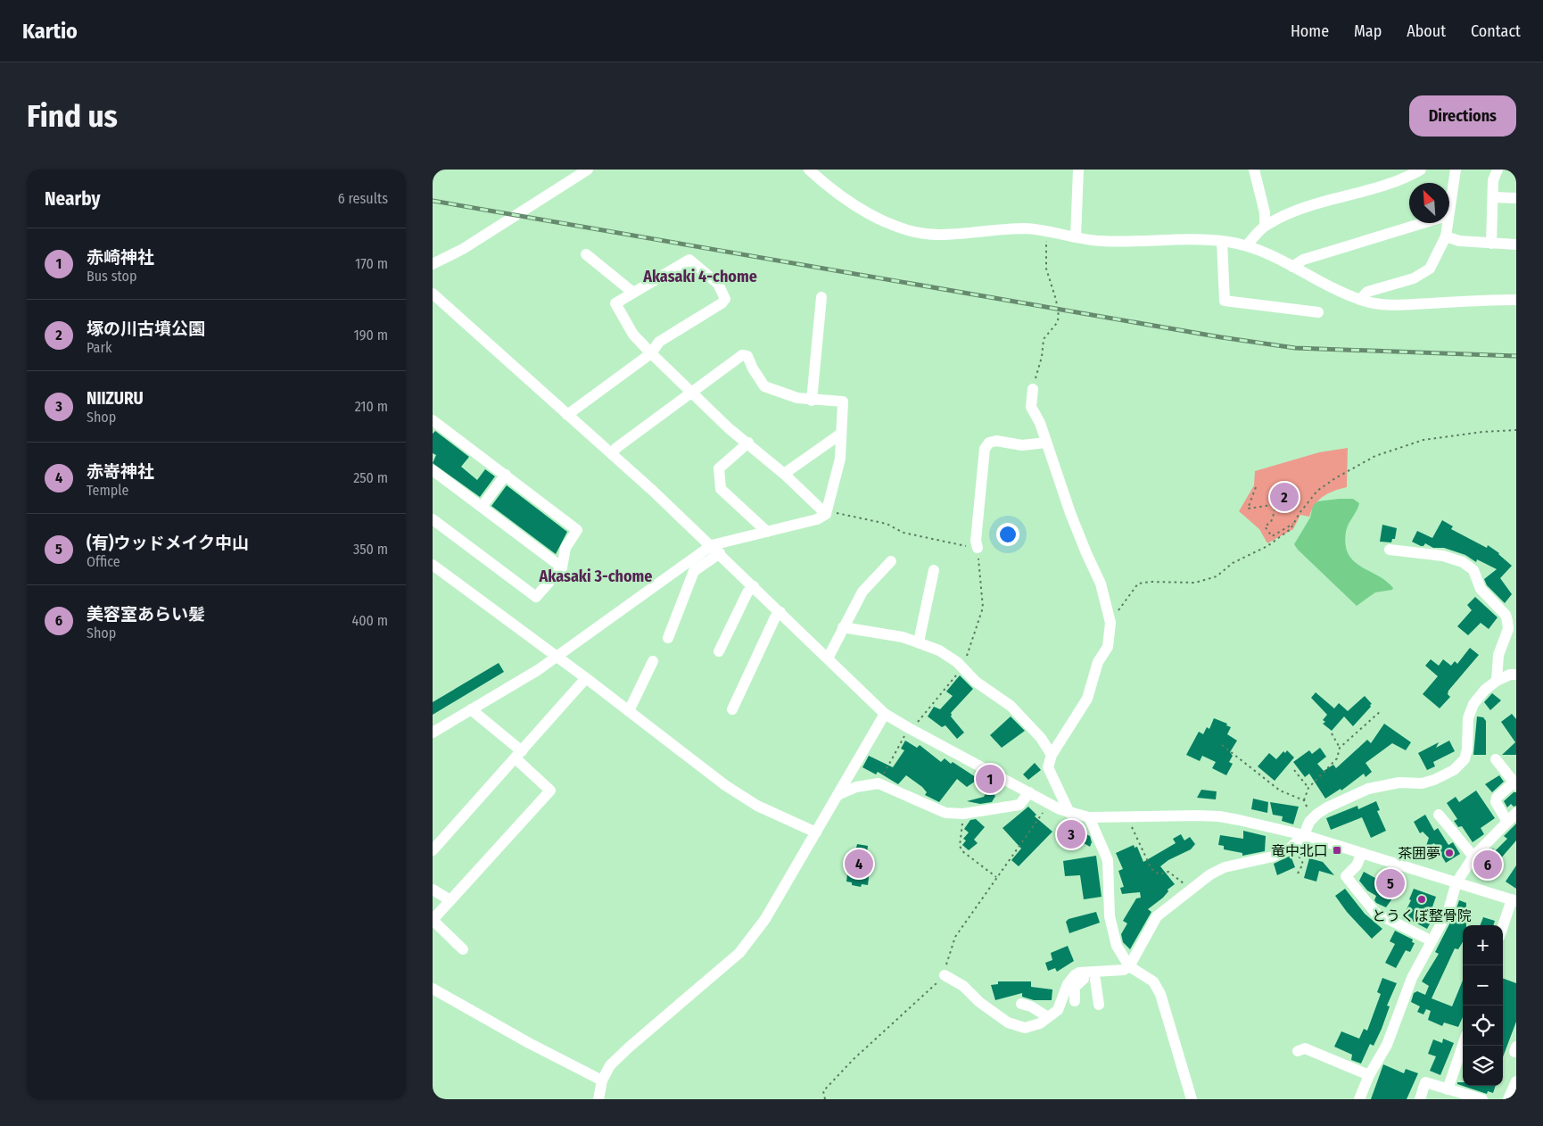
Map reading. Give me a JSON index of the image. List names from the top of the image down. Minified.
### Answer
{"districts":["Akasaki 4-chome","Akasaki 3-chome"],"places":{"transit":["竜中北口"],"other":["茶囲夢","とうくぼ整骨院"]},"north":"top left","page":{"header":"Kartio","nav":["Home","Map","About","Contact"],"buttons":"Directions","title":"Find us","heading":["Nearby","6 results"],"list":[{"mark":"1","name":"赤崎神社","note":"Bus stop","value":"170 m"},{"mark":"2","name":"塚の川古墳公園","note":"Park","value":"190 m"},{"mark":"3","name":"NIIZURU","note":"Shop","value":"210 m"},{"mark":"4","name":"赤嵜神社","note":"Temple","value":"250 m"},{"mark":"5","name":"(有)ウッドメイク中山","note":"Office","value":"350 m"},{"mark":"6","name":"美容室あらい髪","note":"Shop","value":"400 m"}],"pins":["2","1","3","4","6","5"],"map_buttons":["+","−"]}}
